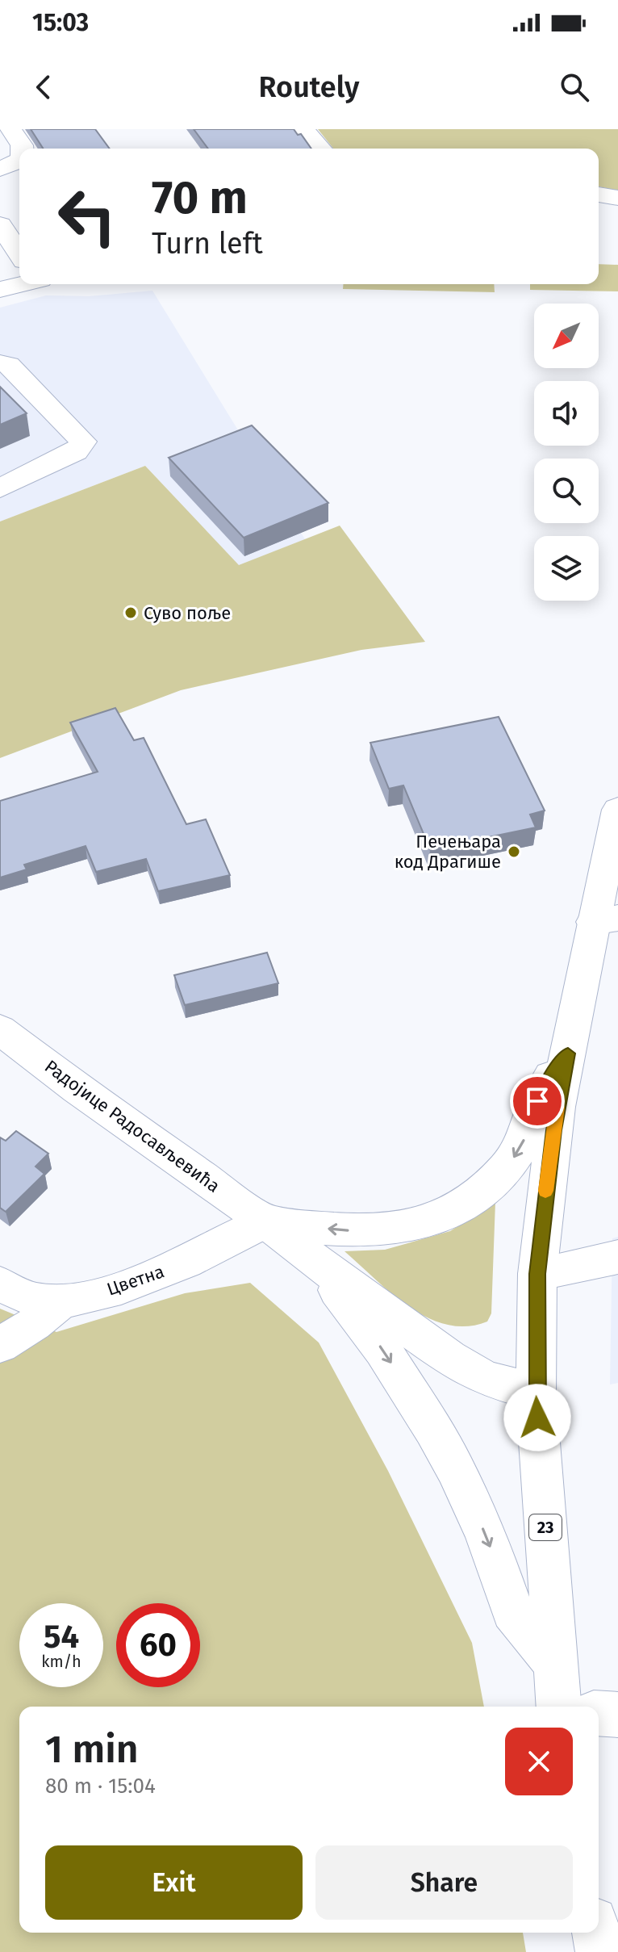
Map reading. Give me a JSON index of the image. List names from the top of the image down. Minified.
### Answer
{"streets":{"main road":["Радојице Радосављевића","Цветна","23"]},"crossings":[["Радојице Радосављевића","Цветна"]],"places":["Суво поље","Печењара код Драгише"],"north":"bottom left","page":{"status":"15:03","header":"Routely","turn":["70 m","Turn left"],"speed":"54 km/h","limit":"60","heading":["1 min","80 m · 15:04"],"buttons":["Exit","Share"]}}
